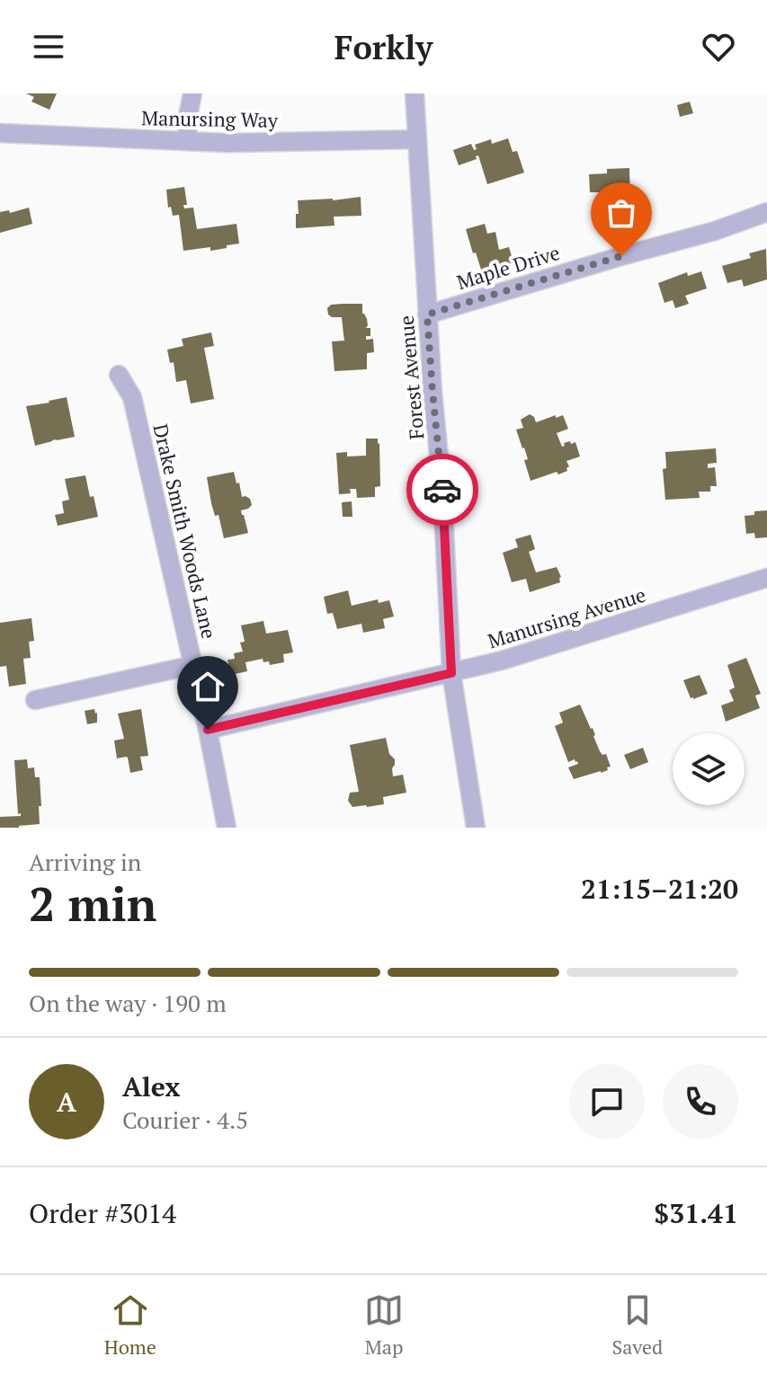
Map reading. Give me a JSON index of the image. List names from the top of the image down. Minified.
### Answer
{"streets":{"street":["Manursing Way","Maple Drive","Forest Avenue","Drake Smith Woods Lane","Manursing Avenue"]},"crossings":[["Manursing Way","Forest Avenue"],["Maple Drive","Forest Avenue"],["Forest Avenue","Manursing Avenue"],["Drake Smith Woods Lane","Manursing Avenue"]],"page":{"header":"Forkly","heading":["2 min","Arriving in","21:15–21:20"],"panel":["Alex","Courier · 4.5","Order #3014","$31.41"],"bar":"On the way · 190 m","round":"A","tabs":["Home","Map","Saved"]}}
